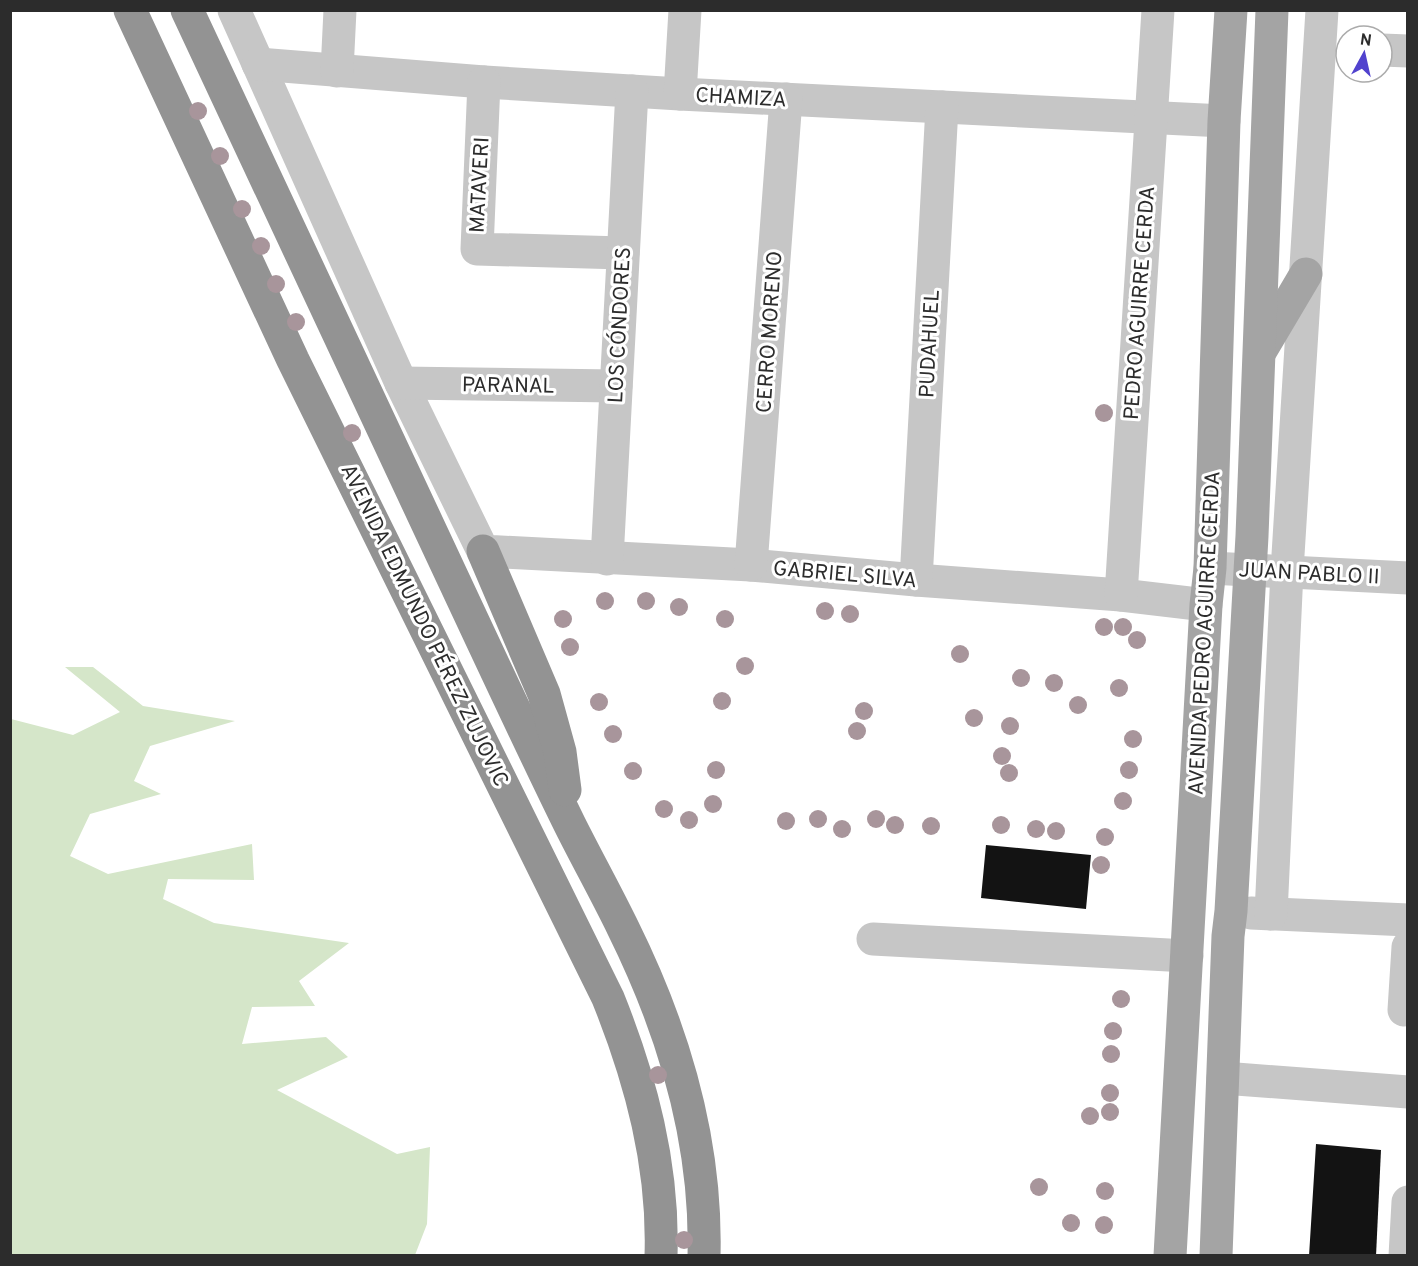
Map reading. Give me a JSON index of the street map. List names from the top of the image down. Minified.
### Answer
{"streets":{"highway":["AVENIDA EDMUNDO PÉREZ ZUJOVIC"],"main road":["AVENIDA PEDRO AGUIRRE CERDA"],"street":["CHAMIZA","MATAVERI","PEDRO AGUIRRE CERDA","LOS CÓNDORES","CERRO MORENO","PUDAHUEL","PARANAL","JUAN PABLO II","GABRIEL SILVA"]},"crossings":[["CHAMIZA","MATAVERI"],["CHAMIZA","PEDRO AGUIRRE CERDA"],["CHAMIZA","LOS CÓNDORES"],["CHAMIZA","CERRO MORENO"],["CHAMIZA","PUDAHUEL"],["CHAMIZA","AVENIDA PEDRO AGUIRRE CERDA"],["MATAVERI","LOS CÓNDORES"],["PEDRO AGUIRRE CERDA","GABRIEL SILVA"],["LOS CÓNDORES","PARANAL"],["LOS CÓNDORES","GABRIEL SILVA"],["CERRO MORENO","GABRIEL SILVA"],["PUDAHUEL","GABRIEL SILVA"],["JUAN PABLO II","AVENIDA PEDRO AGUIRRE CERDA"],["GABRIEL SILVA","AVENIDA PEDRO AGUIRRE CERDA"]],"north":"top"}
